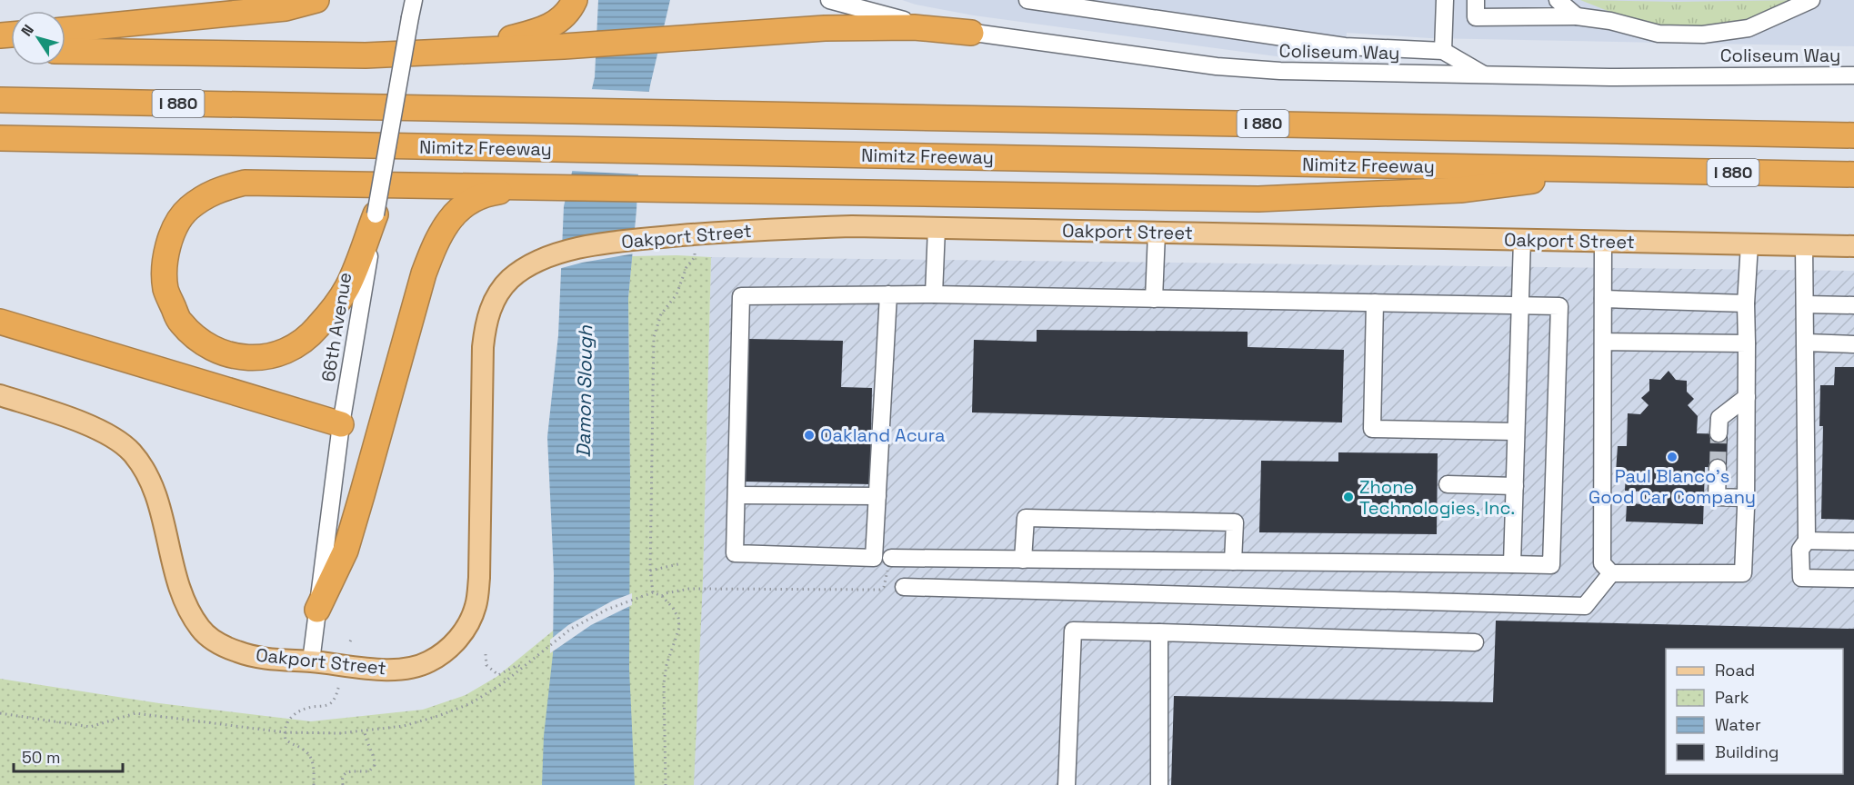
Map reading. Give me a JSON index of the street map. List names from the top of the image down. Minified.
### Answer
{"streets":{"highway":["I 880","Nimitz Freeway"],"main road":["Oakport Street"],"street":["Coliseum Way","66th Avenue"]},"crossings":[["Oakport Street","66th Avenue"]],"water":["Damon Slough"],"places":["Oakland Acura","Paul Blanco's Good Car Company","Zhone Technologies, Inc."],"legend":["Road","Park","Water","Building"],"scale_bar":"50 m","north":"top left"}
